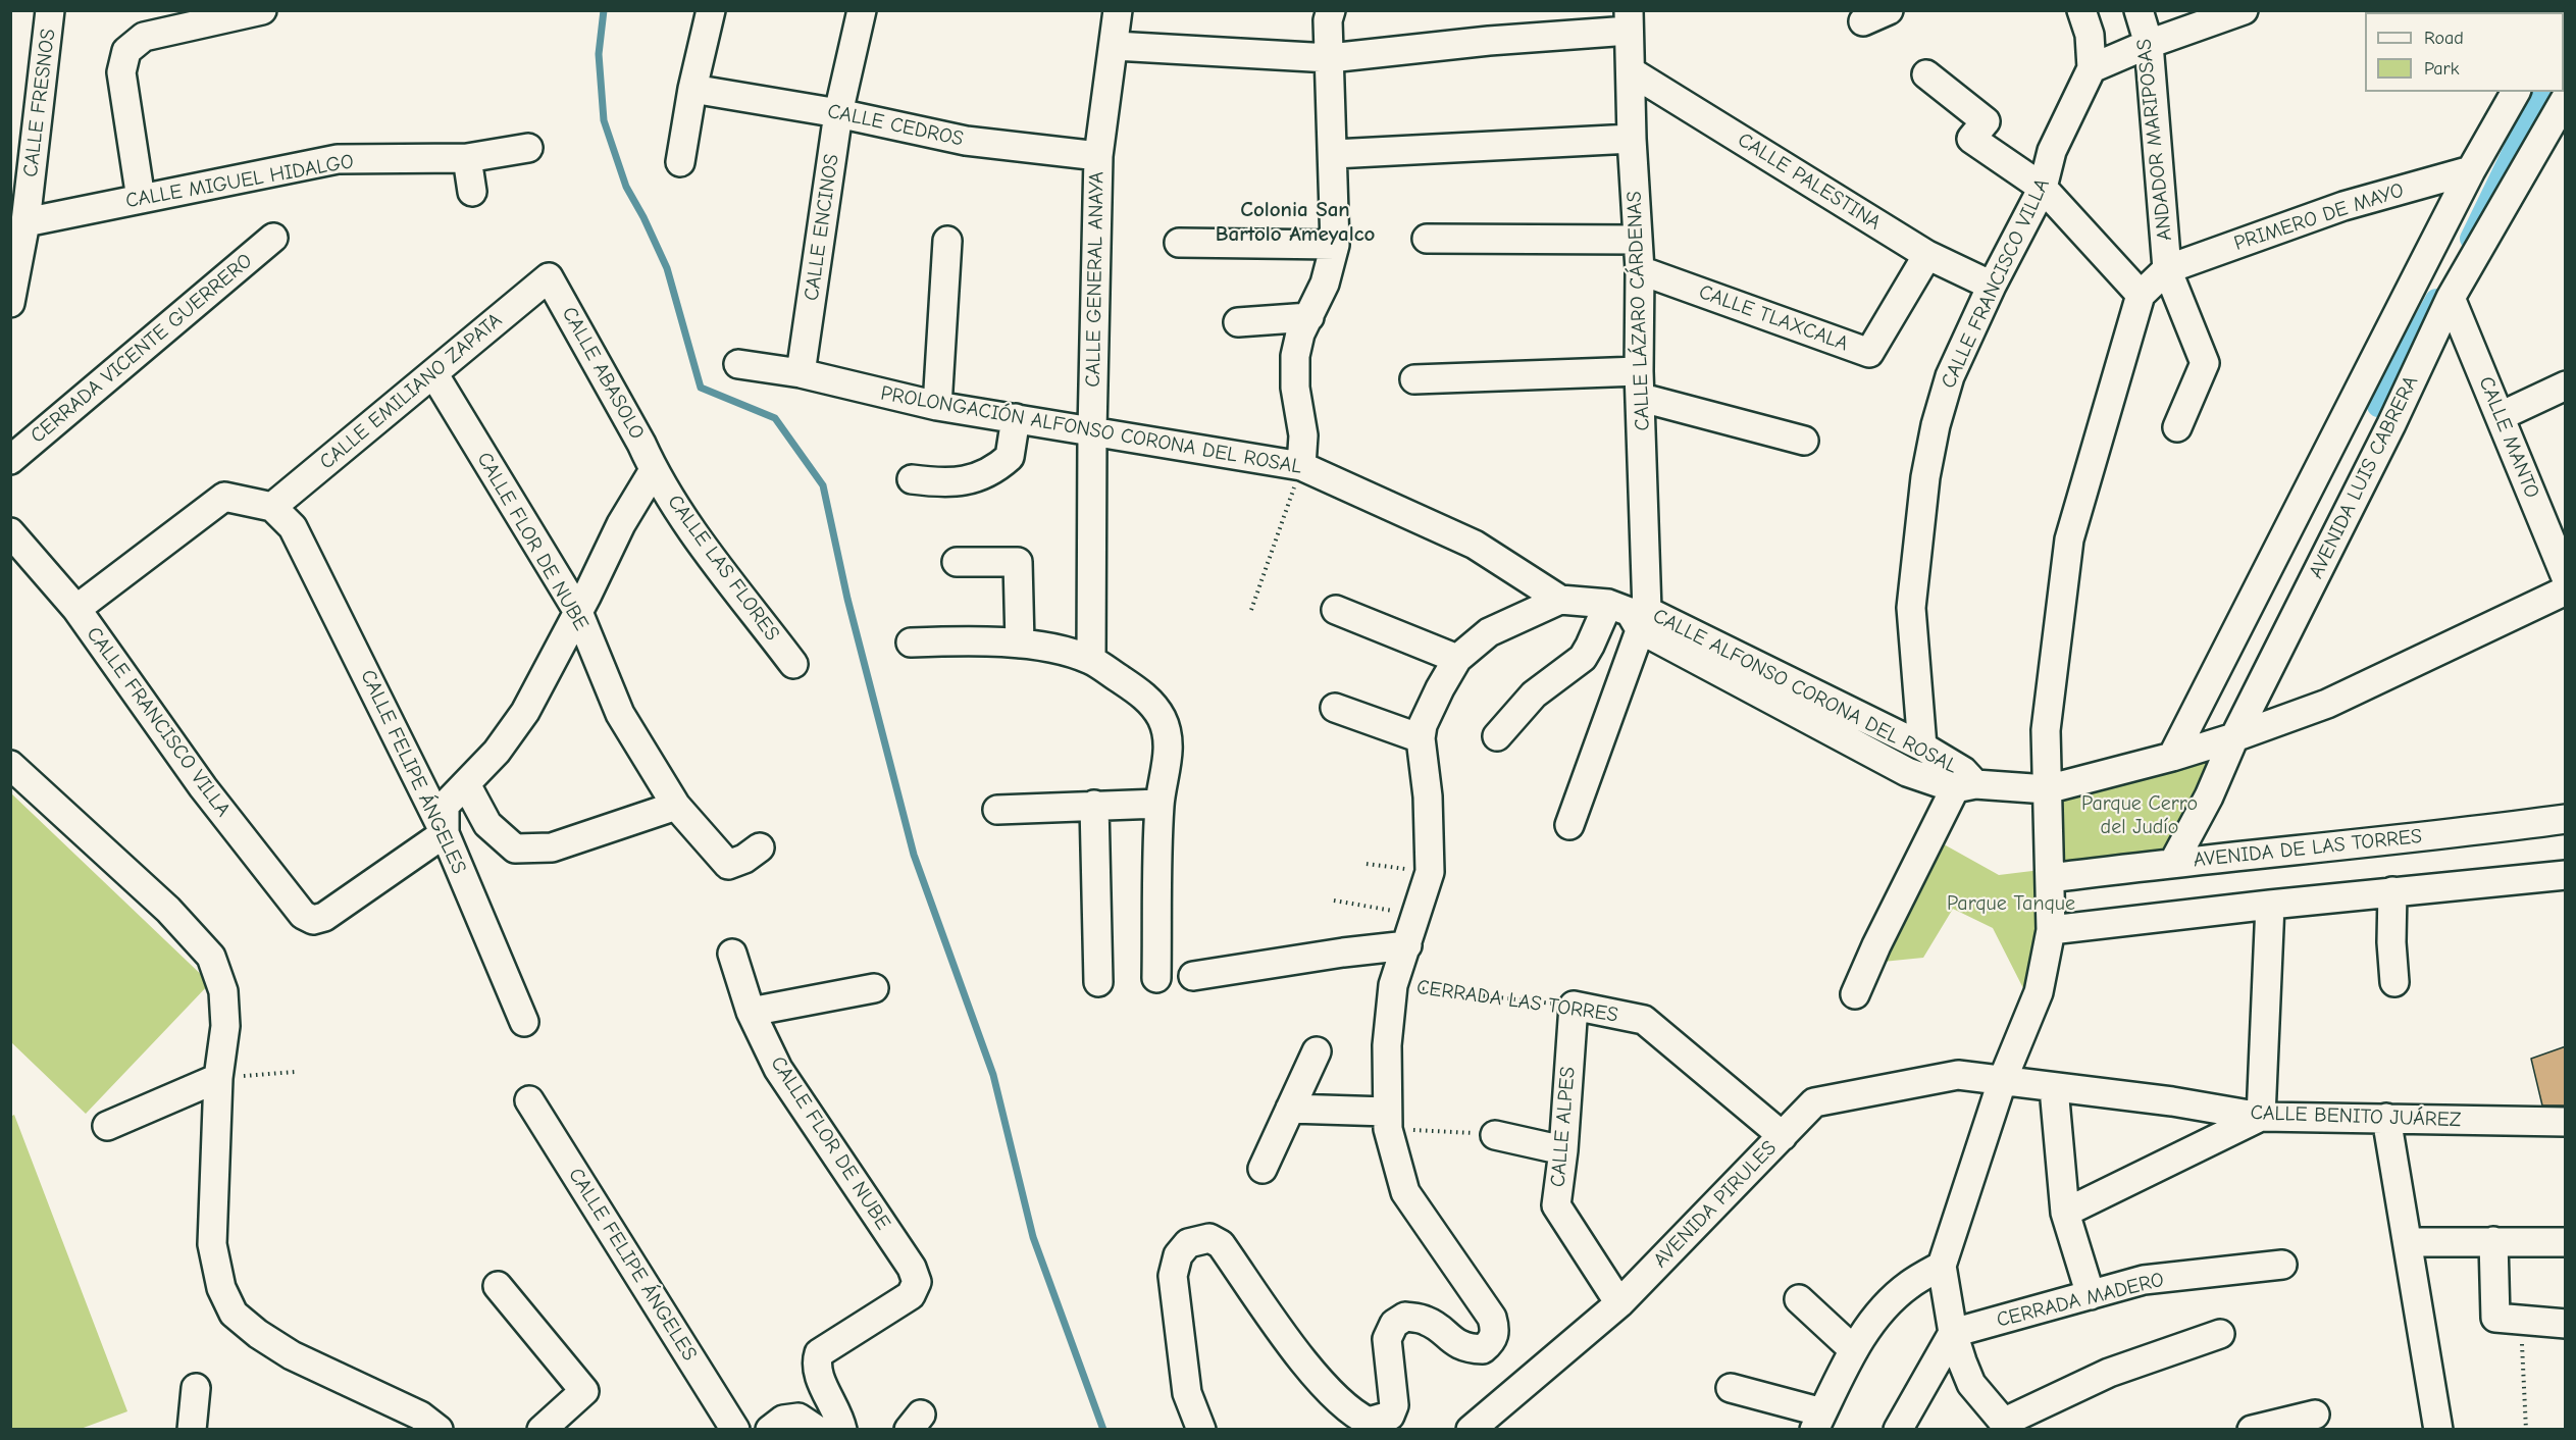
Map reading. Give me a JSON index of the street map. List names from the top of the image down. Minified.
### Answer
{"streets":{"street":["CALLE FRESNOS","CALLE CEDROS","ANDADOR MARIPOSAS","CALLE MIGUEL HIDALGO","CALLE PALESTINA","PRIMERO DE MAYO","CALLE ENCINOS","CALLE GENERAL ANAYA","CALLE FRANCISCO VILLA","CALLE LÁZARO CÁRDENAS","CALLE TLAXCALA","CERRADA VICENTE GUERRERO","CALLE ABASOLO","CALLE EMILIANO ZAPATA","PROLONGACIÓN ALFONSO CORONA DEL ROSAL","CALLE MANTO","AVENIDA LUIS CABRERA","CALLE FLOR DE NUBE","CALLE LAS FLORES","CALLE ALFONSO CORONA DEL ROSAL","CALLE FELIPE ÁNGELES","AVENIDA DE LAS TORRES","CERRADA LAS TORRES","CALLE BENITO JUÁREZ","CALLE ALPES","AVENIDA PIRULES","CERRADA MADERO"]},"crossings":[["CALLE FRESNOS","CALLE MIGUEL HIDALGO"],["CALLE CEDROS","CALLE ENCINOS"],["CALLE CEDROS","CALLE GENERAL ANAYA"],["ANDADOR MARIPOSAS","PRIMERO DE MAYO"],["CALLE PALESTINA","CALLE FRANCISCO VILLA"],["CALLE PALESTINA","CALLE LÁZARO CÁRDENAS"],["CALLE PALESTINA","CALLE TLAXCALA"],["CALLE ENCINOS","PROLONGACIÓN ALFONSO CORONA DEL ROSAL"],["CALLE GENERAL ANAYA","PROLONGACIÓN ALFONSO CORONA DEL ROSAL"],["CALLE FRANCISCO VILLA","CALLE ALFONSO CORONA DEL ROSAL"],["CALLE FRANCISCO VILLA","CALLE FELIPE ÁNGELES"],["CALLE LÁZARO CÁRDENAS","CALLE TLAXCALA"],["CALLE LÁZARO CÁRDENAS","CALLE ALFONSO CORONA DEL ROSAL"],["CALLE ABASOLO","CALLE EMILIANO ZAPATA"],["CALLE ABASOLO","CALLE LAS FLORES"],["CALLE EMILIANO ZAPATA","CALLE FLOR DE NUBE"],["CALLE EMILIANO ZAPATA","CALLE FELIPE ÁNGELES"],["PROLONGACIÓN ALFONSO CORONA DEL ROSAL","CALLE ALFONSO CORONA DEL ROSAL"],["CALLE MANTO","AVENIDA LUIS CABRERA"],["AVENIDA LUIS CABRERA","CALLE ALFONSO CORONA DEL ROSAL"],["AVENIDA LUIS CABRERA","AVENIDA DE LAS TORRES"],["CERRADA LAS TORRES","CALLE ALPES"],["CERRADA LAS TORRES","AVENIDA PIRULES"],["CALLE BENITO JUÁREZ","AVENIDA PIRULES"],["CALLE ALPES","AVENIDA PIRULES"]],"districts":["Colonia San Bartolo Ameyalco"],"parks":["Parque Cerro del Judío","Parque Tanque"],"legend":["Road","Park"]}
